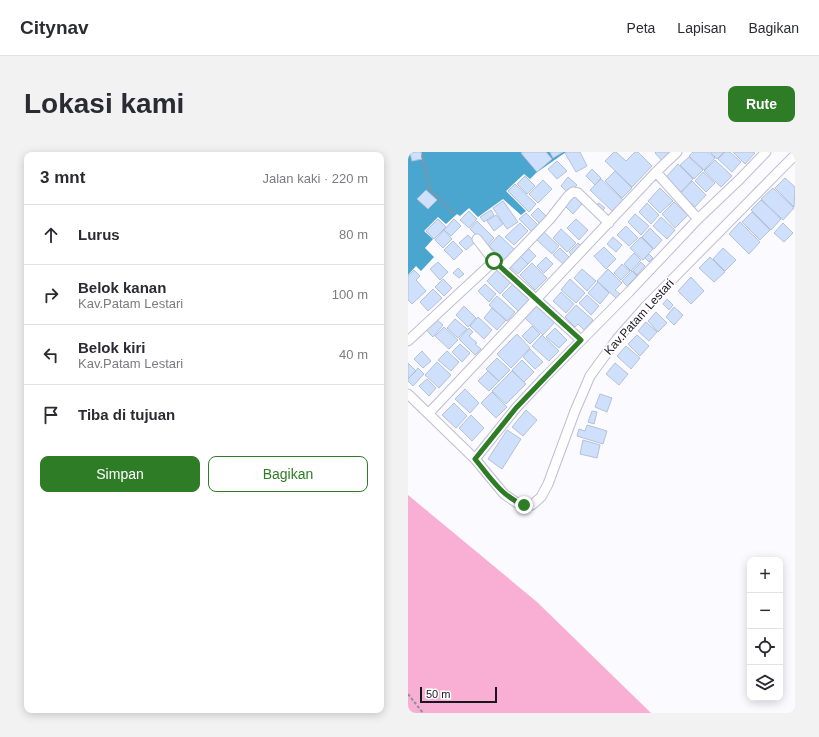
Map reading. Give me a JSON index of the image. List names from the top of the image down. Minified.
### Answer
{"streets":{"street":["Kav.Patam Lestari"]},"scale_bar":"50 m","page":{"header":"Citynav","nav":["Peta","Lapisan","Bagikan"],"buttons":["Rute",["Simpan","Bagikan"]],"title":"Lokasi kami","heading":["3 mnt","Jalan kaki · 220 m"],"list":[["Lurus","80 m"],["Belok kanan","Kav.Patam Lestari","100 m"],["Belok kiri","Kav.Patam Lestari","40 m"],"Tiba di tujuan"],"map_buttons":["+","−"],"scale":"50 m"}}
